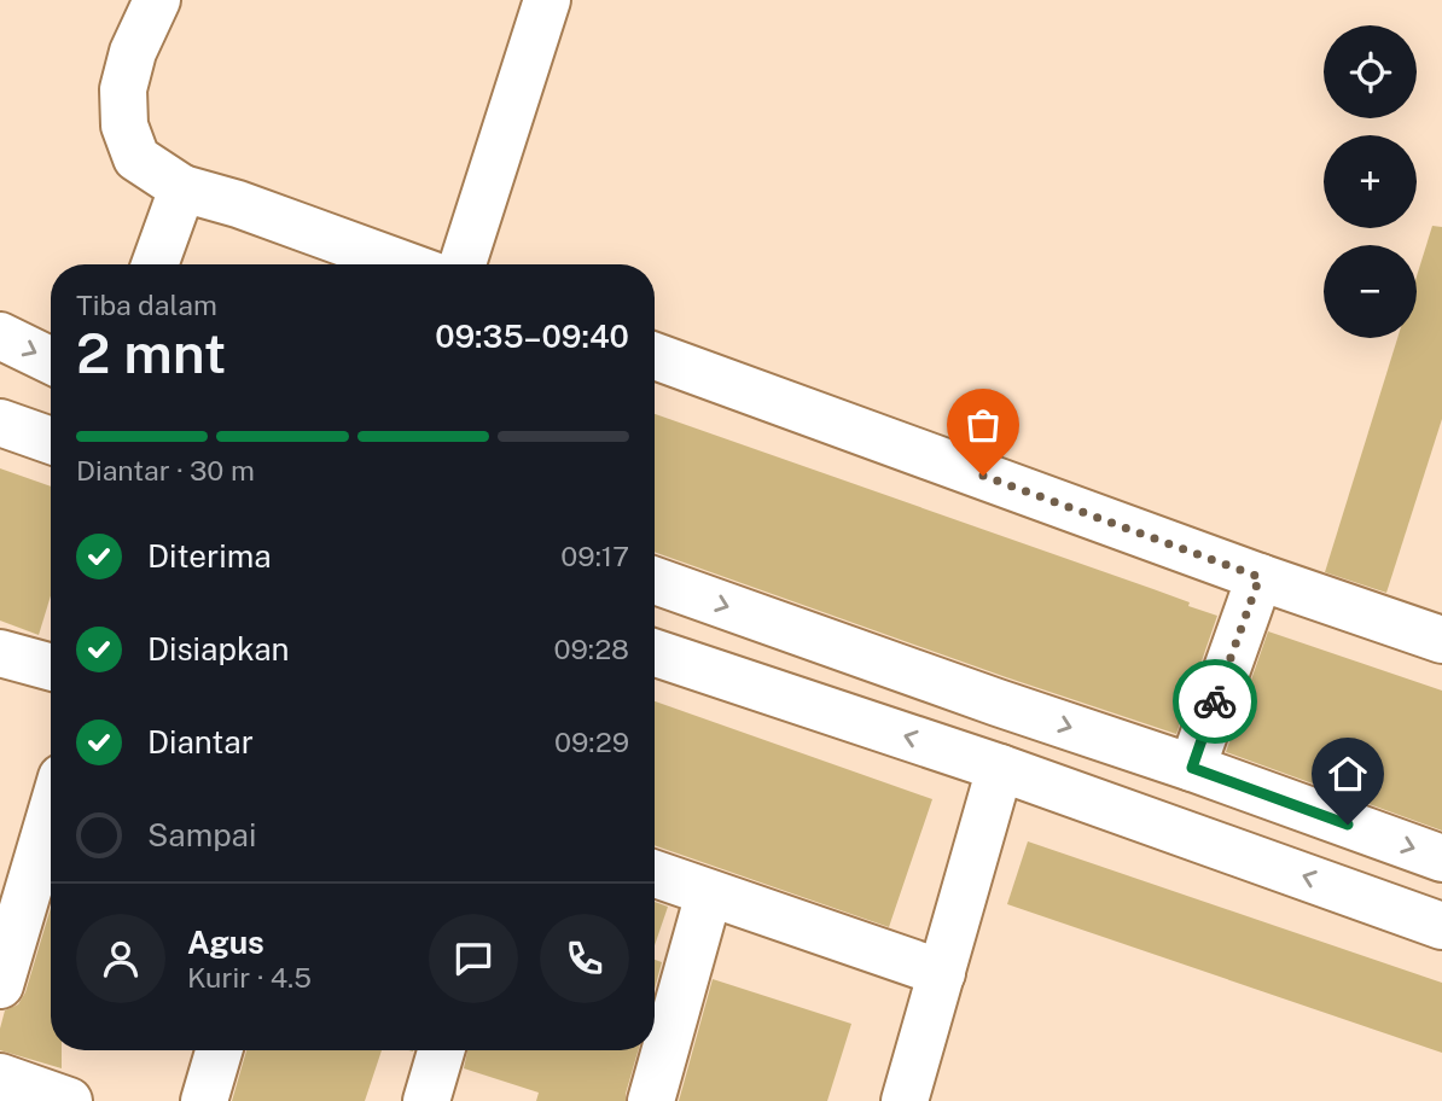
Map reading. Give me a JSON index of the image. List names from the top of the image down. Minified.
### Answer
{"page":{"map_buttons":["+","−"],"heading":["2 mnt","Tiba dalam","09:35–09:40"],"panel":["Agus","Kurir · 4.5"],"bar":"Diantar · 30 m","list":[["Diterima","09:17"],["Disiapkan","09:28"],["Diantar","09:29"],"Sampai"]}}
